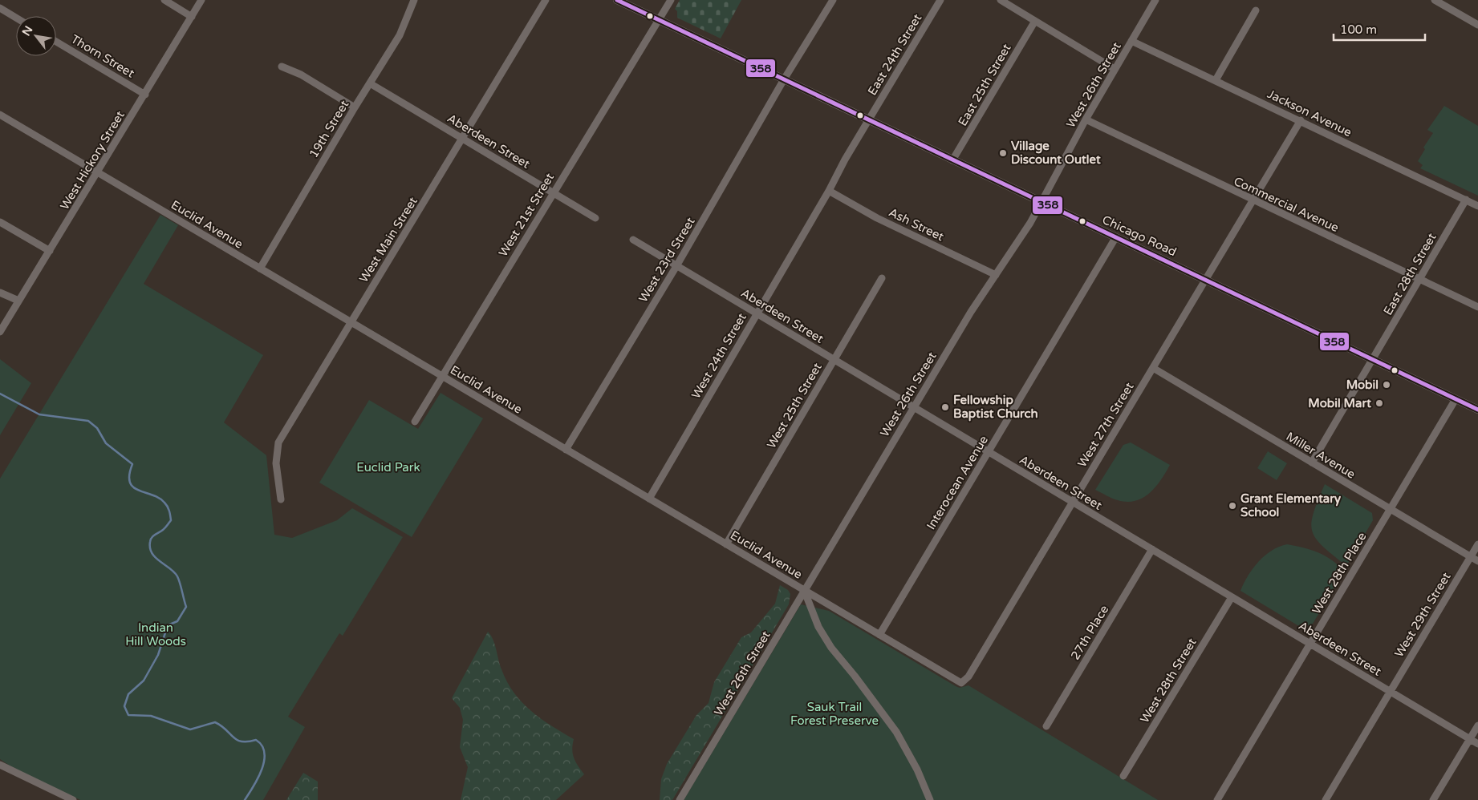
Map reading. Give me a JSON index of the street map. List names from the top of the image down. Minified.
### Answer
{"streets":{"main road":["Chicago Road"],"street":["East 24th Street","Thorn Street","East 25th Street","West 26th Street","Jackson Avenue","19th Street","Aberdeen Street","West Hickory Street","Commercial Avenue","West 21st Street","Euclid Avenue","Ash Street","West Main Street","West 23rd Street","East 28th Street","West 24th Street","West 25th Street","West 27th Street","Miller Avenue","Interocean Avenue","West 28th Place","West 29th Street","27th Place","West 28th Street"]},"crossings":[["East 24th Street","Chicago Road"],["East 24th Street","West 24th Street"],["Thorn Street","West Hickory Street"],["East 25th Street","Chicago Road"],["West 26th Street","Jackson Avenue"],["West 26th Street","Aberdeen Street"],["West 26th Street","Commercial Avenue"],["West 26th Street","Euclid Avenue"],["West 26th Street","Ash Street"],["West 26th Street","Chicago Road"],["Jackson Avenue","East 28th Street"],["Jackson Avenue","West 27th Street"],["19th Street","Aberdeen Street"],["19th Street","Euclid Avenue"],["Aberdeen Street","West 21st Street"],["Aberdeen Street","West Main Street"],["Aberdeen Street","West 23rd Street"],["Aberdeen Street","West 24th Street"],["Aberdeen Street","West 25th Street"],["Aberdeen Street","West 27th Street"],["Aberdeen Street","Interocean Avenue"],["Aberdeen Street","West 28th Place"],["Aberdeen Street","West 29th Street"],["Aberdeen Street","27th Place"],["Aberdeen Street","West 28th Street"],["West Hickory Street","Euclid Avenue"],["Commercial Avenue","East 28th Street"],["Commercial Avenue","West 27th Street"],["West 21st Street","Euclid Avenue"],["West 21st Street","Chicago Road"],["Euclid Avenue","West Main Street"],["Euclid Avenue","West 23rd Street"],["Euclid Avenue","West 24th Street"],["Euclid Avenue","West 25th Street"],["Euclid Avenue","West 27th Street"],["Euclid Avenue","Interocean Avenue"],["Ash Street","West 24th Street"],["Chicago Road","West 23rd Street"],["Chicago Road","East 28th Street"],["Chicago Road","West 24th Street"],["Chicago Road","West 27th Street"],["Chicago Road","Interocean Avenue"],["Chicago Road","West 28th Place"],["West 27th Street","Miller Avenue"],["Miller Avenue","West 28th Place"],["Miller Avenue","West 29th Street"]],"parks":["Euclid Park","Indian Hill Woods","Sauk Trail Forest Preserve"],"places":["Village Discount Outlet","Mobil","Mobil Mart","Fellowship Baptist Church","Grant Elementary School"],"lines":["transit line 358"],"scale_bar":"100 m","north":"top left"}
